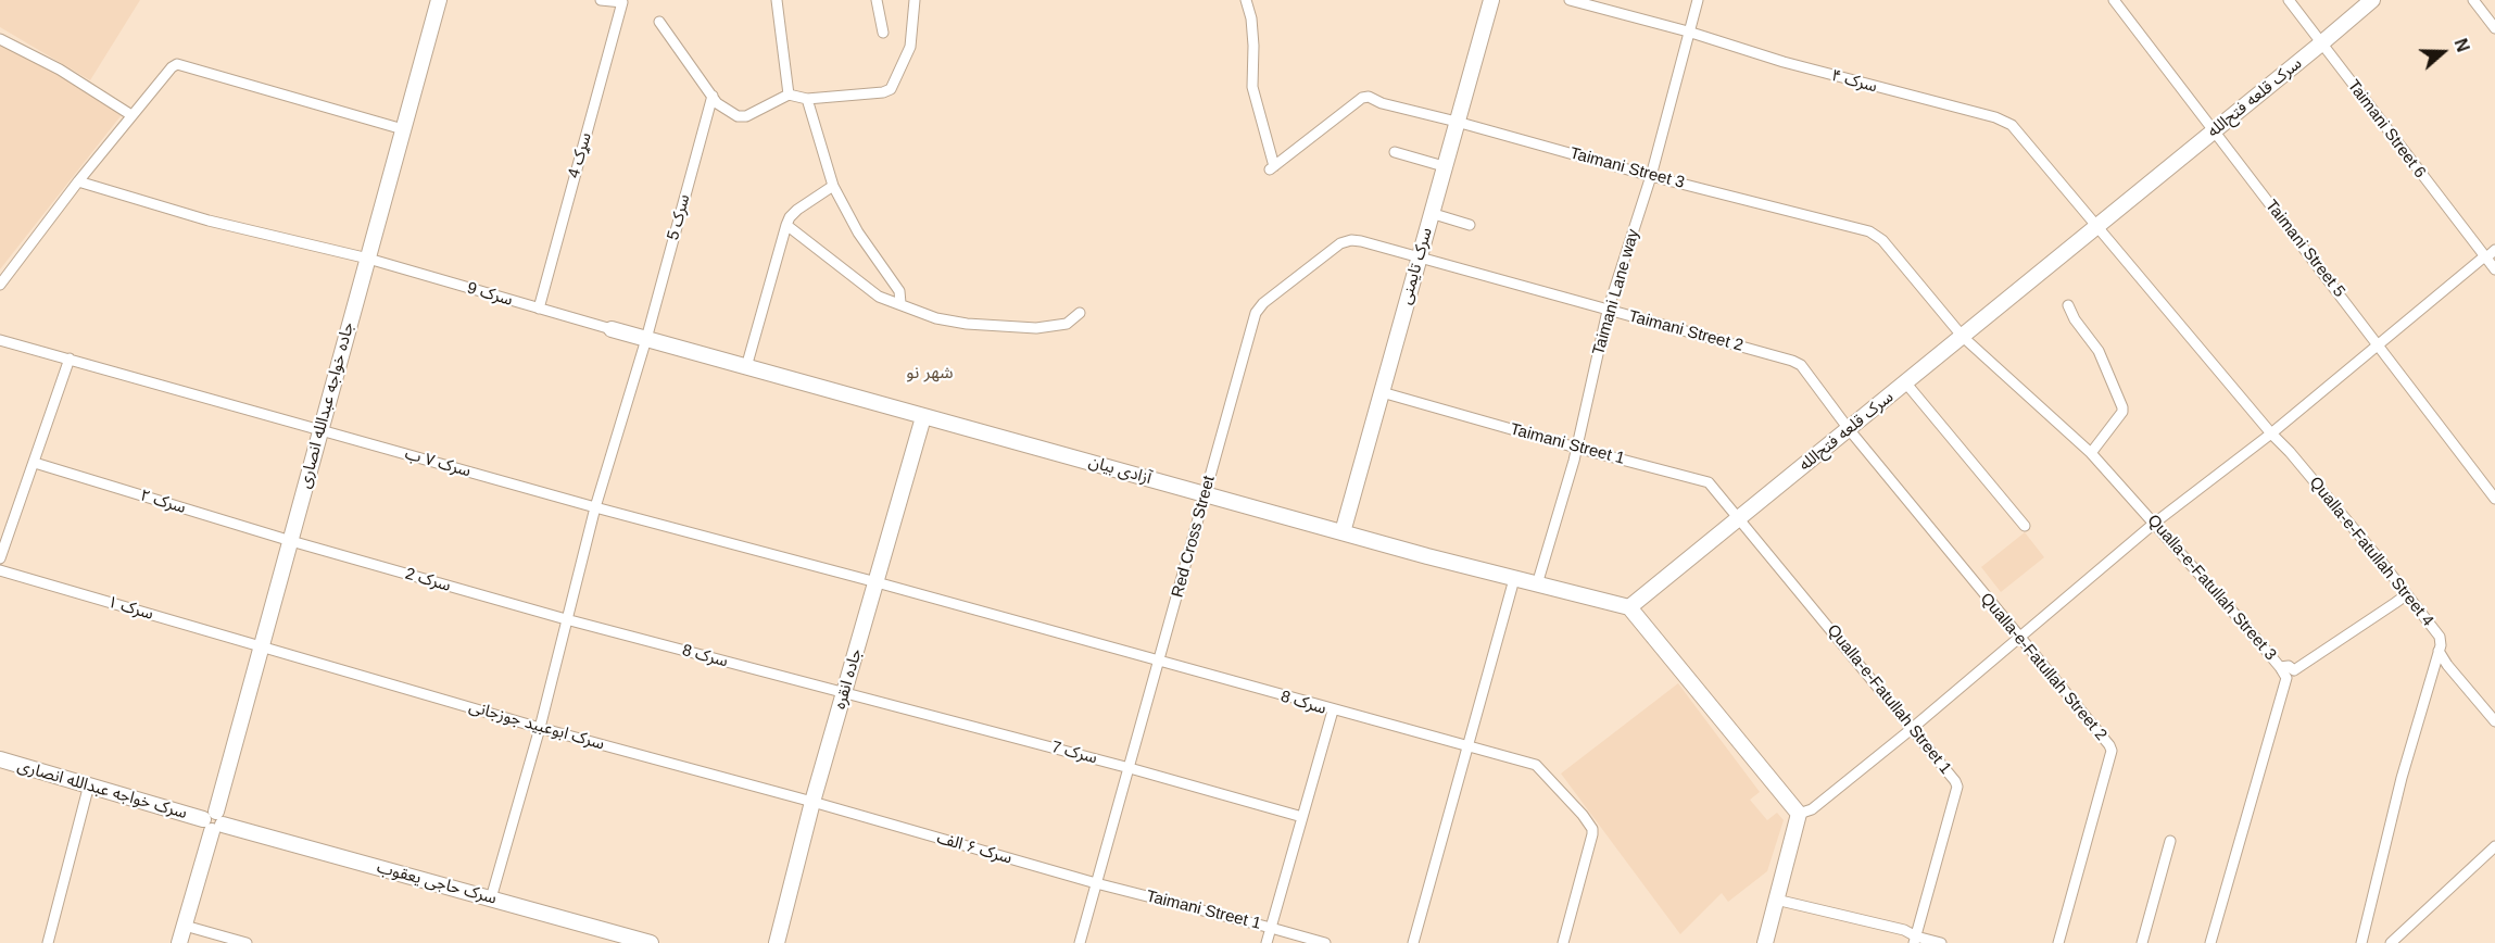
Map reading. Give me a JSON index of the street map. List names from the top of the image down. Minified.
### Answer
{"streets":{"main road":["سرک قلعه فتح‌الله","سرک تایمنی","جاده خواجه عبدالله انصاری","آزادی بیان","جاده انقره","سرک خواجه عبدالله انصاری","سرک حاجی یعقوب"],"street":["سرک ۴","Taimani Street 6","سړک 4","Taimani Street 3","سرک 5","Taimani Street 5","Taimani Lane way","سرک 9","Taimani Street 2","Taimani Street 1","سرک ۷ ب","سرک ۲","Red Cross Street","Qualla-e-Fatullah Street 4","سرک 2","Qualla-e-Fatullah Street 3","سرک ۱","سرک 8","Qualla-e-Fatullah Street 2","Qualla-e-Fatullah Street 1","سرک ابوعبید جوزجانی","سرک 7","سرک ۶ الف"]},"crossings":[["سرک ۴","سرک قلعه فتح‌الله"],["سرک ۴","Taimani Lane way"],["سرک ۴","Qualla-e-Fatullah Street 4"],["سرک قلعه فتح‌الله","Taimani Street 6"],["سرک قلعه فتح‌الله","Taimani Street 3"],["سرک قلعه فتح‌الله","Taimani Street 5"],["سرک قلعه فتح‌الله","Taimani Street 2"],["سرک قلعه فتح‌الله","Taimani Street 1"],["سرک قلعه فتح‌الله","آزادی بیان"],["سرک قلعه فتح‌الله","Qualla-e-Fatullah Street 4"],["سرک قلعه فتح‌الله","Qualla-e-Fatullah Street 3"],["سرک قلعه فتح‌الله","Qualla-e-Fatullah Street 2"],["سرک قلعه فتح‌الله","Qualla-e-Fatullah Street 1"],["سړک 4","سرک 9"],["Taimani Street 3","سرک تایمنی"],["Taimani Street 3","Taimani Lane way"],["Taimani Street 3","Qualla-e-Fatullah Street 3"],["سرک 5","سرک ۷ ب"],["سرک 5","آزادی بیان"],["سرک 5","سرک 2"],["سرک 5","سرک 8"],["سرک 5","سرک ابوعبید جوزجانی"],["سرک 5","سرک حاجی یعقوب"],["سرک تایمنی","Taimani Street 2"],["سرک تایمنی","Taimani Street 1"],["سرک تایمنی","آزادی بیان"],["سرک تایمنی","Red Cross Street"],["Taimani Lane way","Taimani Street 2"],["Taimani Lane way","Taimani Street 1"],["Taimani Lane way","آزادی بیان"],["سرک 9","جاده خواجه عبدالله انصاری"],["سرک 9","آزادی بیان"],["Taimani Street 2","Red Cross Street"],["Taimani Street 2","Qualla-e-Fatullah Street 2"],["جاده خواجه عبدالله انصاری","سرک ۷ ب"],["جاده خواجه عبدالله انصاری","سرک ۲"],["جاده خواجه عبدالله انصاری","سرک 2"],["جاده خواجه عبدالله انصاری","سرک ۱"],["جاده خواجه عبدالله انصاری","سرک ابوعبید جوزجانی"],["جاده خواجه عبدالله انصاری","سرک خواجه عبدالله انصاری"],["جاده خواجه عبدالله انصاری","سرک حاجی یعقوب"],["Taimani Street 1","Qualla-e-Fatullah Street 1"],["Taimani Street 1","سرک ۶ الف"],["سرک ۷ ب","سرک 8"],["سرک ۷ ب","جاده انقره"],["آزادی بیان","Red Cross Street"],["آزادی بیان","جاده انقره"],["سرک ۲","سرک 2"],["Red Cross Street","سرک 8"],["Red Cross Street","سرک 7"],["Red Cross Street","سرک ۶ الف"],["سرک 2","سرک 8"],["سرک ۱","سرک ابوعبید جوزجانی"],["سرک 8","جاده انقره"],["سرک 8","سرک 7"],["جاده انقره","سرک ابوعبید جوزجانی"],["جاده انقره","سرک 7"],["جاده انقره","سرک ۶ الف"],["سرک ابوعبید جوزجانی","سرک ۶ الف"],["سرک خواجه عبدالله انصاری","سرک حاجی یعقوب"]],"districts":["شهر نو"],"north":"right"}
